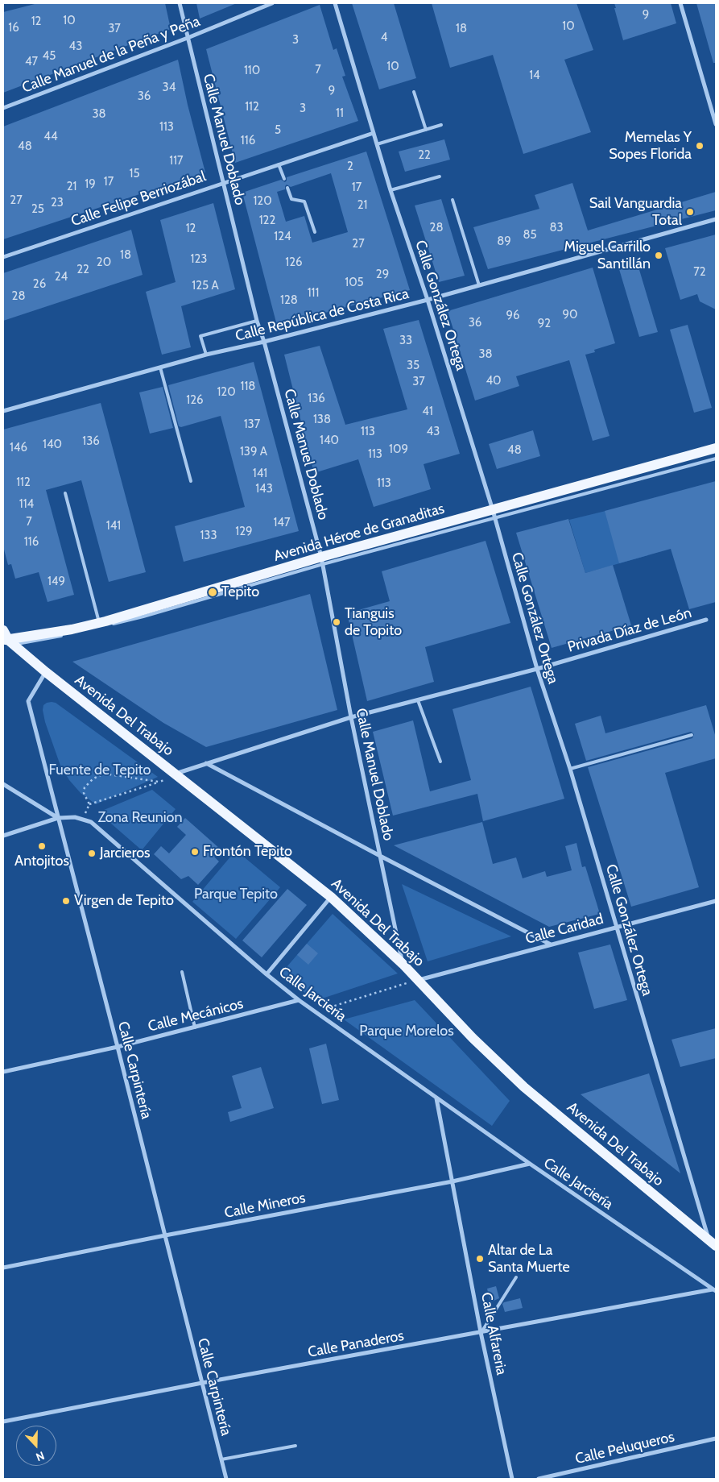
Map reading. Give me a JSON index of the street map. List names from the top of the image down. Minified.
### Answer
{"streets":{"main road":["Avenida Héroe de Granaditas","Avenida Del Trabajo"],"street":["Calle Manuel de la Peña y Peña","Calle Manuel Doblado","Calle Felipe Berriozábal","Calle González Ortega","Calle República de Costa Rica","Privada Díaz de León","Calle Caridad","Calle Jarciería","Calle Mecánicos","Calle Carpintería","Calle Mineros","Calle Alfareria","Calle Panaderos","Calle Peluqueros"]},"crossings":[["Calle Manuel de la Peña y Peña","Calle Manuel Doblado"],["Calle Manuel Doblado","Calle Felipe Berriozábal"],["Calle Manuel Doblado","Calle República de Costa Rica"],["Calle Manuel Doblado","Avenida Héroe de Granaditas"],["Calle Manuel Doblado","Privada Díaz de León"],["Calle Manuel Doblado","Avenida Del Trabajo"],["Calle Felipe Berriozábal","Calle González Ortega"],["Calle González Ortega","Calle República de Costa Rica"],["Calle González Ortega","Avenida Héroe de Granaditas"],["Calle González Ortega","Privada Díaz de León"],["Calle González Ortega","Avenida Del Trabajo"],["Calle González Ortega","Calle Caridad"],["Avenida Héroe de Granaditas","Avenida Del Trabajo"],["Privada Díaz de León","Avenida Del Trabajo"],["Avenida Del Trabajo","Calle Caridad"],["Avenida Del Trabajo","Calle Carpintería"],["Calle Jarciería","Calle Mecánicos"],["Calle Jarciería","Calle Carpintería"],["Calle Jarciería","Calle Mineros"],["Calle Jarciería","Calle Alfareria"],["Calle Jarciería","Calle Panaderos"],["Calle Mecánicos","Calle Carpintería"],["Calle Carpintería","Calle Mineros"],["Calle Carpintería","Calle Panaderos"],["Calle Mineros","Calle Alfareria"],["Calle Alfareria","Calle Panaderos"]],"parks":["Fuente de Tepito","Zona Reunion","Parque Tepito","Parque Morelos"],"places":["Memelas Y Sopes Florida","Sail Vanguardia Total","Miguel Carrillo Santillán","Tepito","Tianguis de Topito","Antojitos","Frontón Tepito","Jarcieros","Virgen de Tepito","Altar de La Santa Muerte"],"house_numbers":["9","10","12","10","16","37","18","4","3","43","45","47","10","7","110","14","34","9","36","112","3","11","38","113","5","44","116","48","22","117","2","15","17","19","21","17","27","120","23","21","25","122","28","83","12","85","124","89","27","18","123","20","126","22","72","29","24","105","26","125 A","111","28","128","90","96","36","92","33","38","35","40","37","118","120","136","126","41","138","137","113","43","140","136","140","146","109","48","139 A","113","141","112","113","143","114","7","147","141","129","133","116","149"],"north":"bottom"}
